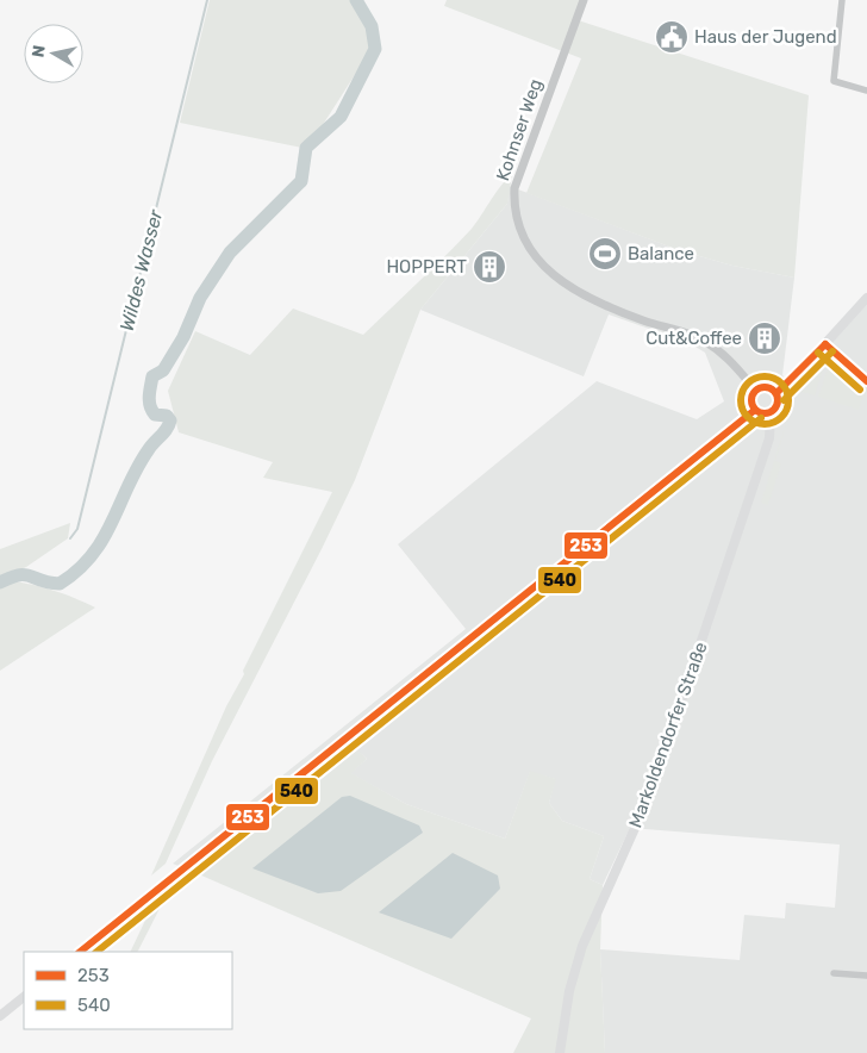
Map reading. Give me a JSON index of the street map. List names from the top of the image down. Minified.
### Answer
{"streets":{"main road":["Markoldendorfer Straße"],"street":["Kohnser Weg"]},"crossings":[["Kohnser Weg","Markoldendorfer Straße"]],"water":["Wildes Wasser"],"places":{"public building":["Haus der Jugend"],"sports":["Balance"],"building":["HOPPERT","Cut&Coffee"]},"lines":["transit line 253","transit line 540"],"legend":["253","540"],"north":"left"}
